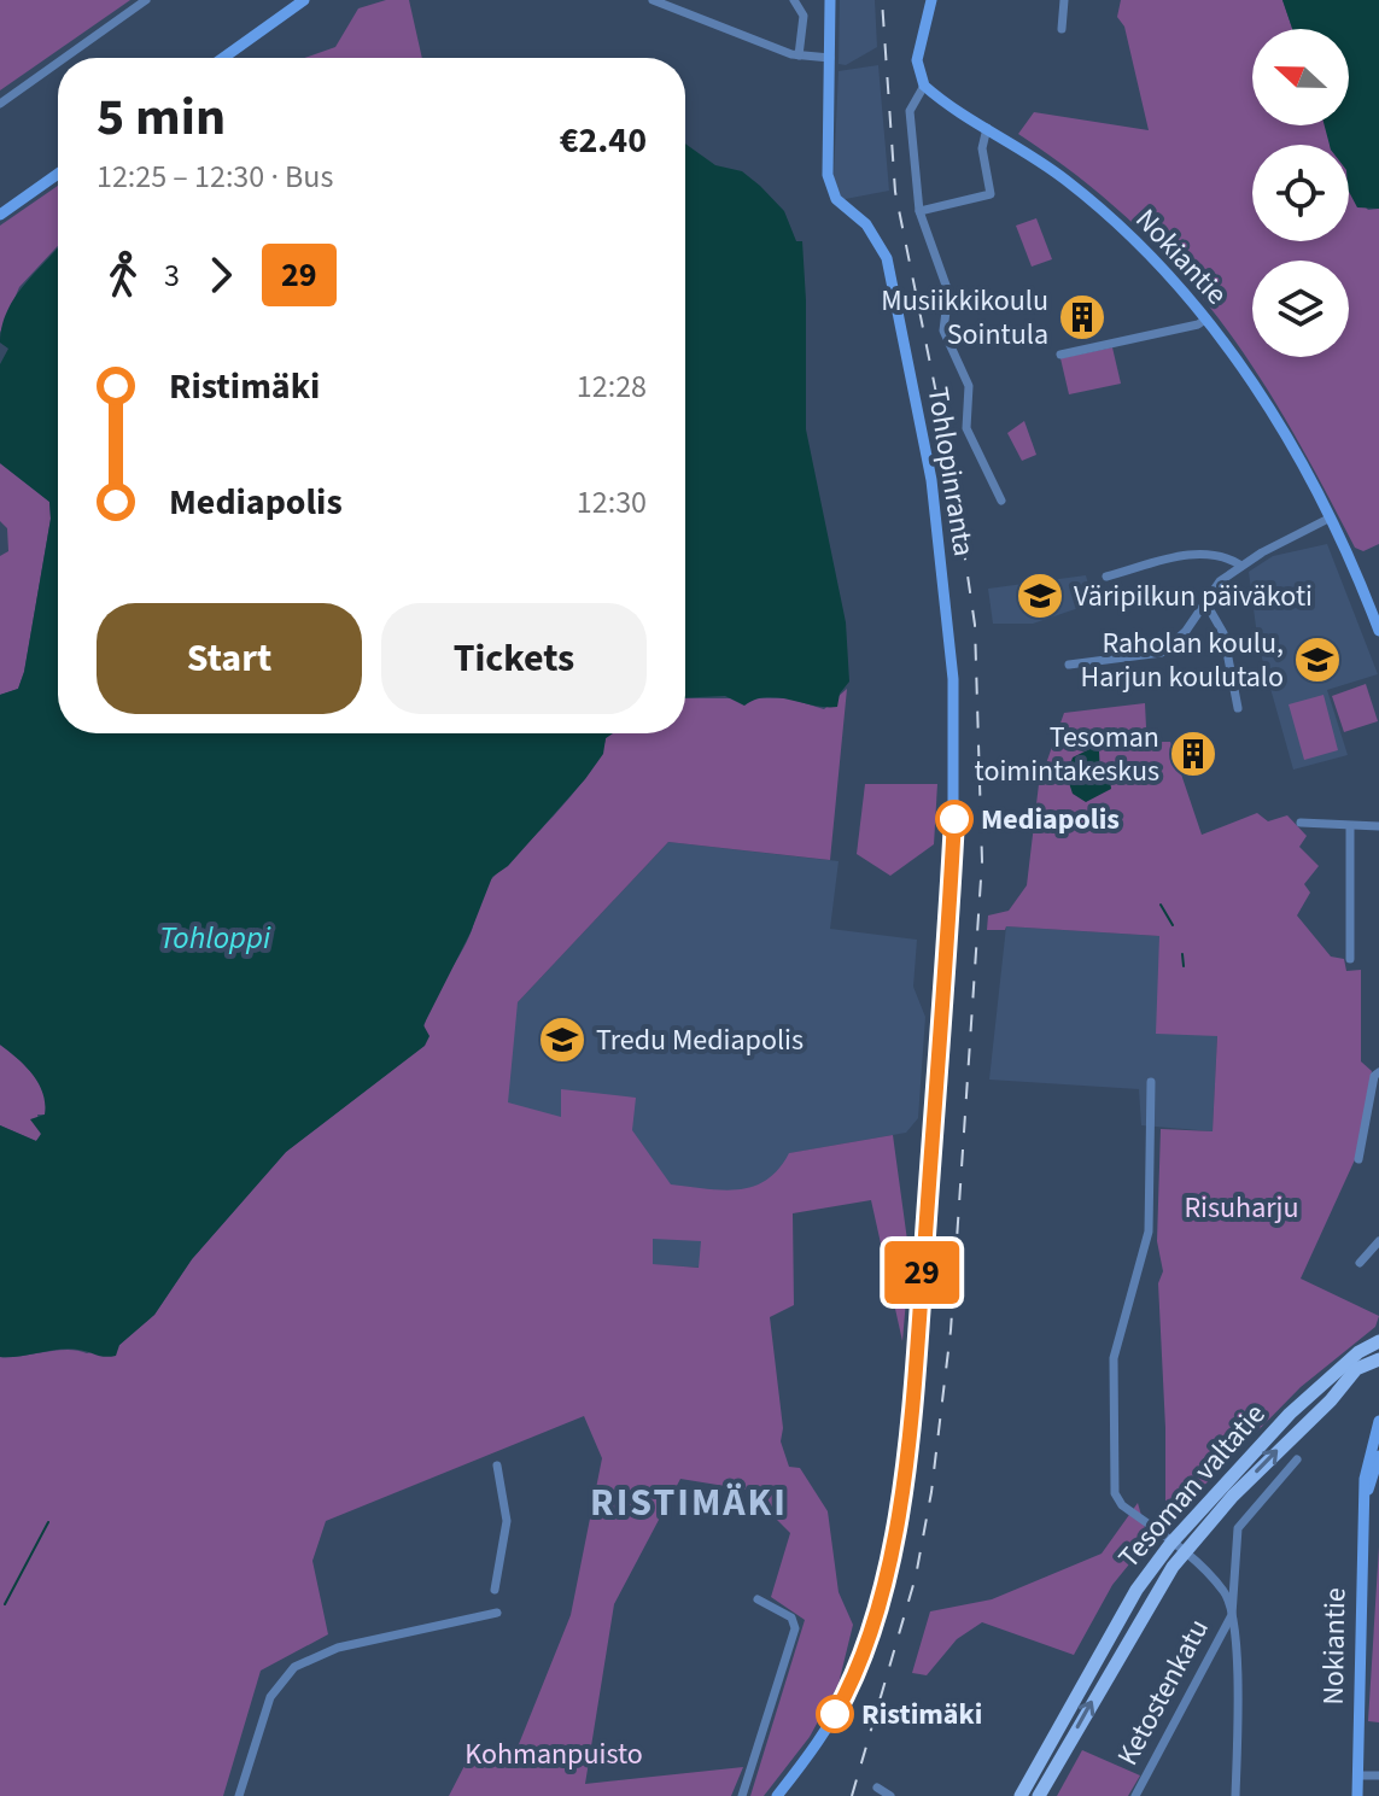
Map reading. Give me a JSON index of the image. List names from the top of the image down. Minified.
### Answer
{"streets":{"main road":["Tesoman valtatie"],"street":["Nokiantie","Tohlopinranta","Ketostenkatu"]},"districts":["RISTIMÄKI"],"water":["Tohloppi"],"parks":["Risuharju","Kohmanpuisto"],"places":{"building":["Musiikkikoulu Sointula","Tesoman toimintakeskus"],"school or university":["Väripilkun päiväkoti","Raholan koulu, Harjun koulutalo","Tredu Mediapolis"],"other":["Mediapolis","Ristimäki"]},"lines":["bus line 29"],"north":"left","page":{"on_map":"29","heading":["5 min","12:25 – 12:30 · Bus","€2.40"],"legs":["3","29"],"list":[{"name":"Ristimäki","value":"12:28"},{"name":"Mediapolis","value":"12:30"}],"buttons":["Start","Tickets"]}}
